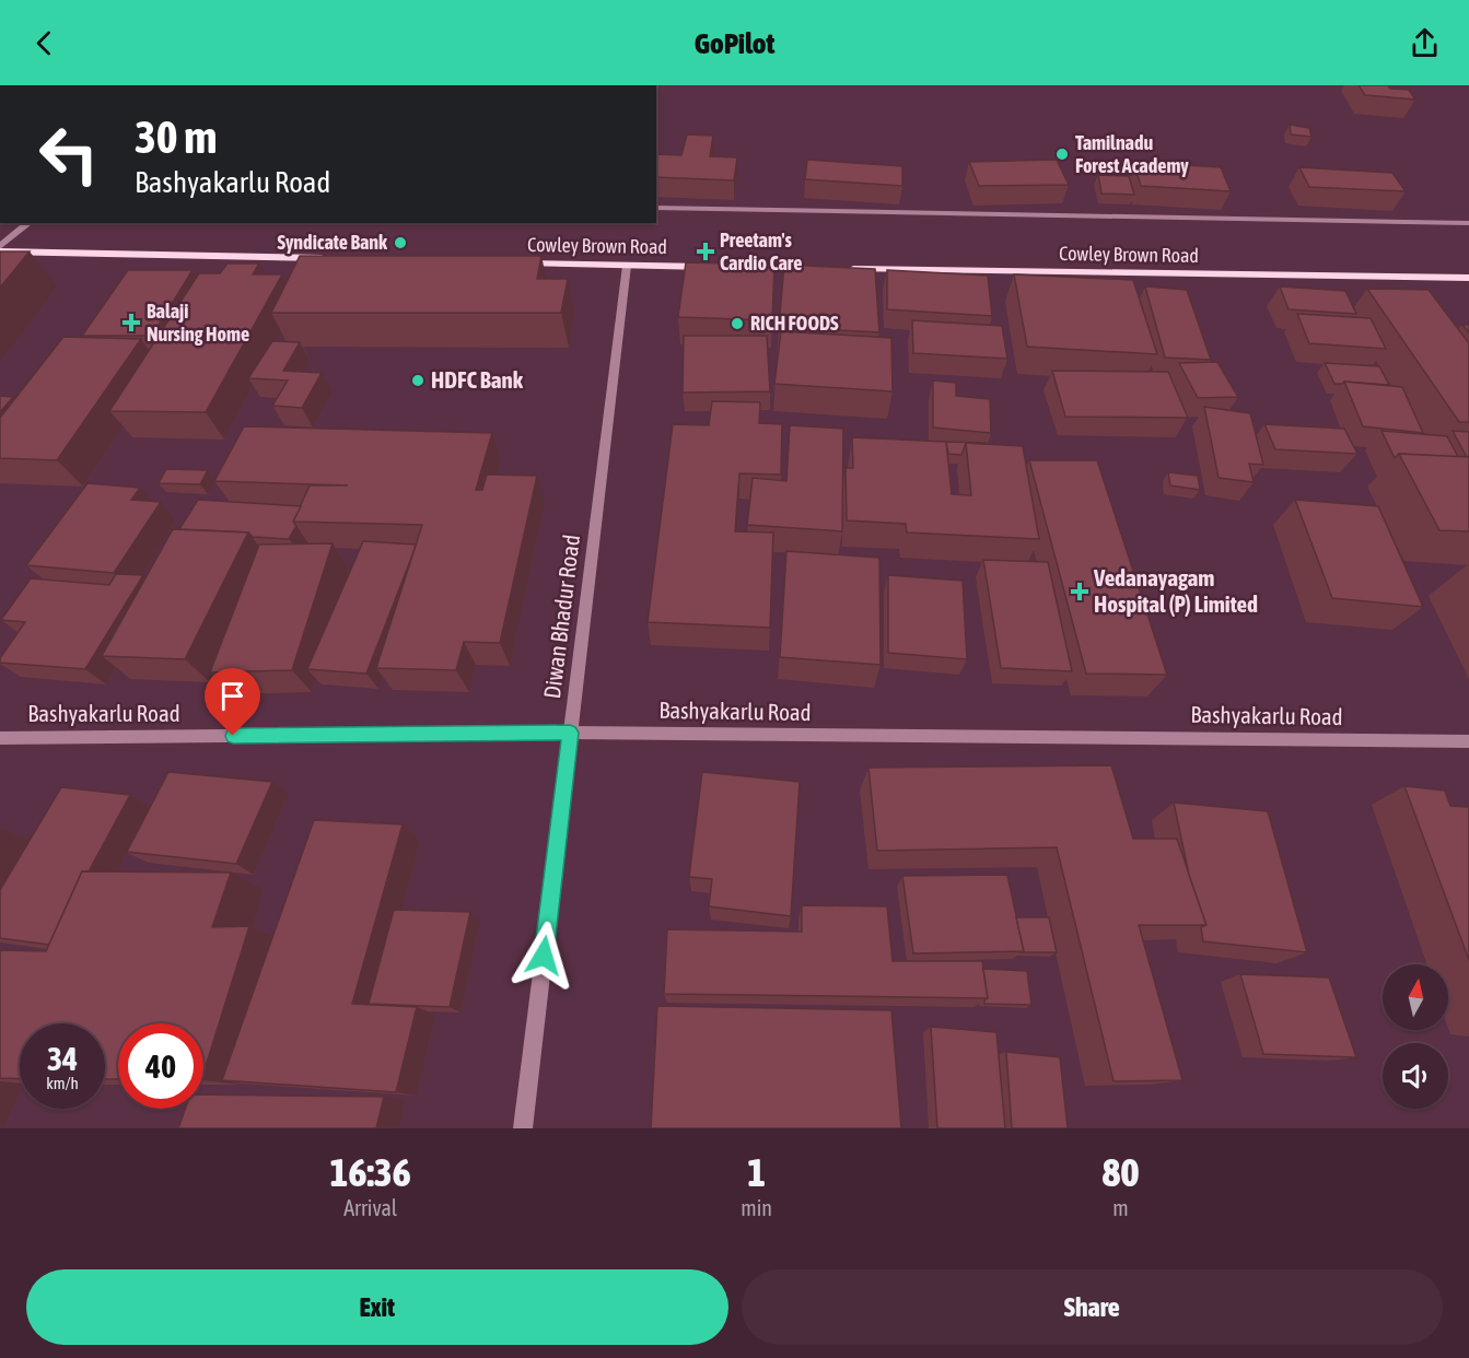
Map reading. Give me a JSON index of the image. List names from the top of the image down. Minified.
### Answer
{"streets":{"main road":["Cowley Brown Road"],"street":["Diwan Bhadur Road","Bashyakarlu Road"]},"crossings":[["Cowley Brown Road","Diwan Bhadur Road"],["Diwan Bhadur Road","Bashyakarlu Road"]],"places":{"other":["Tamilnadu Forest Academy","Syndicate Bank","RICH FOODS","HDFC Bank"],"health":["Preetam's Cardio Care","Balaji Nursing Home","Vedanayagam Hospital (P) Limited"]},"north":"top","page":{"header":"GoPilot","turn":["30 m","Bashyakarlu Road"],"speed":"34 km/h","limit":"40","eta":["16:36","Arrival","1","min","80","m"],"buttons":["Exit","Share"]}}
